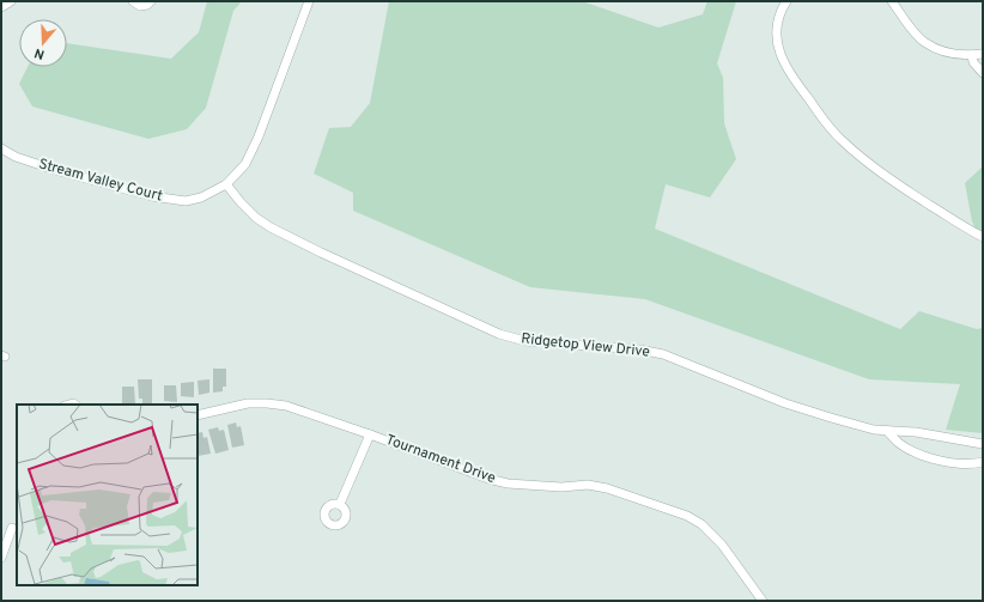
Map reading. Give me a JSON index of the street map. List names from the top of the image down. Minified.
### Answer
{"streets":{"street":["Stream Valley Court","Ridgetop View Drive","Tournament Drive"]},"crossings":[["Stream Valley Court","Ridgetop View Drive"]],"north":"bottom"}
